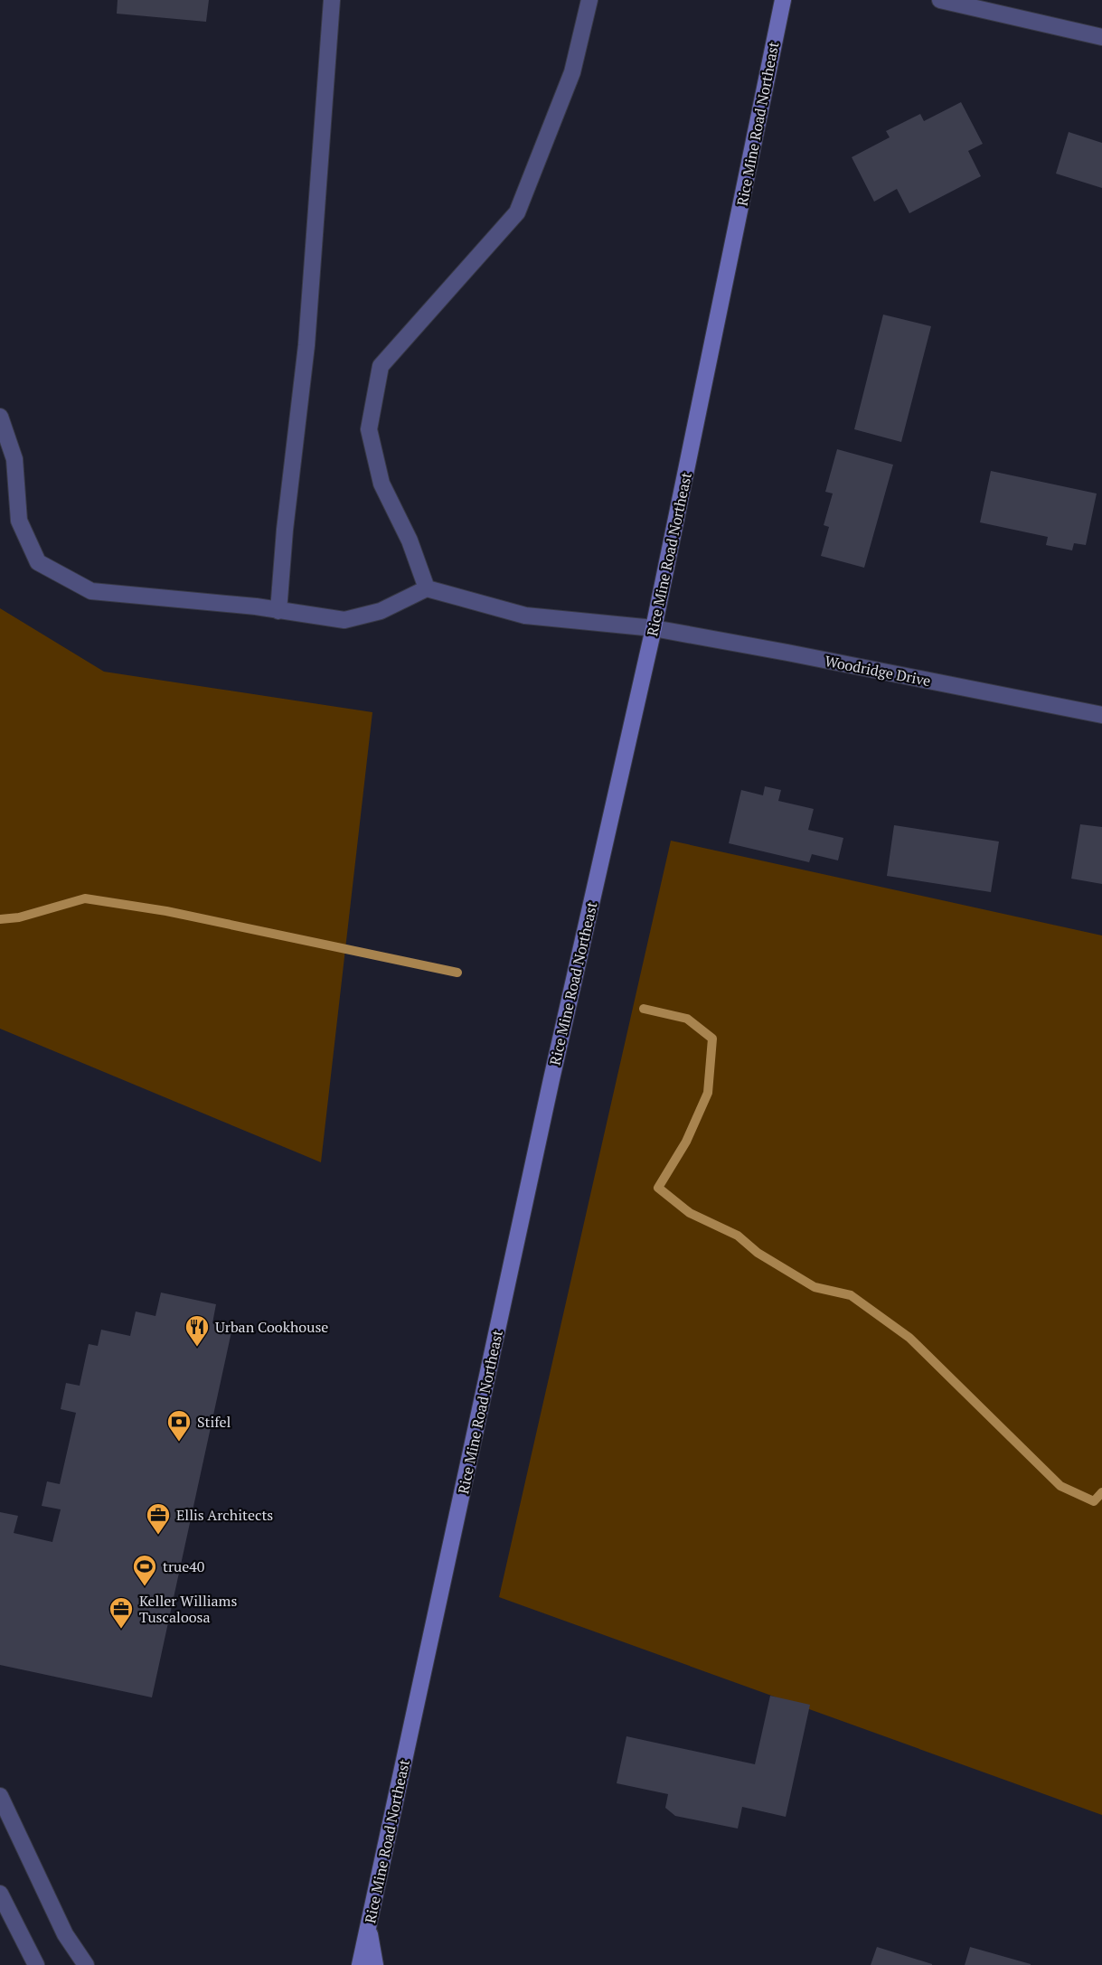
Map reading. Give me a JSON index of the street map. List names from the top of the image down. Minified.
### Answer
{"streets":{"main road":["Rice Mine Road Northeast"],"street":["Woodridge Drive"]},"crossings":[["Rice Mine Road Northeast","Woodridge Drive"]],"places":{"restaurant":["Urban Cookhouse"],"bank":["Stifel"],"office":["Ellis Architects","Keller Williams Tuscaloosa"],"sports":["true40"]}}
